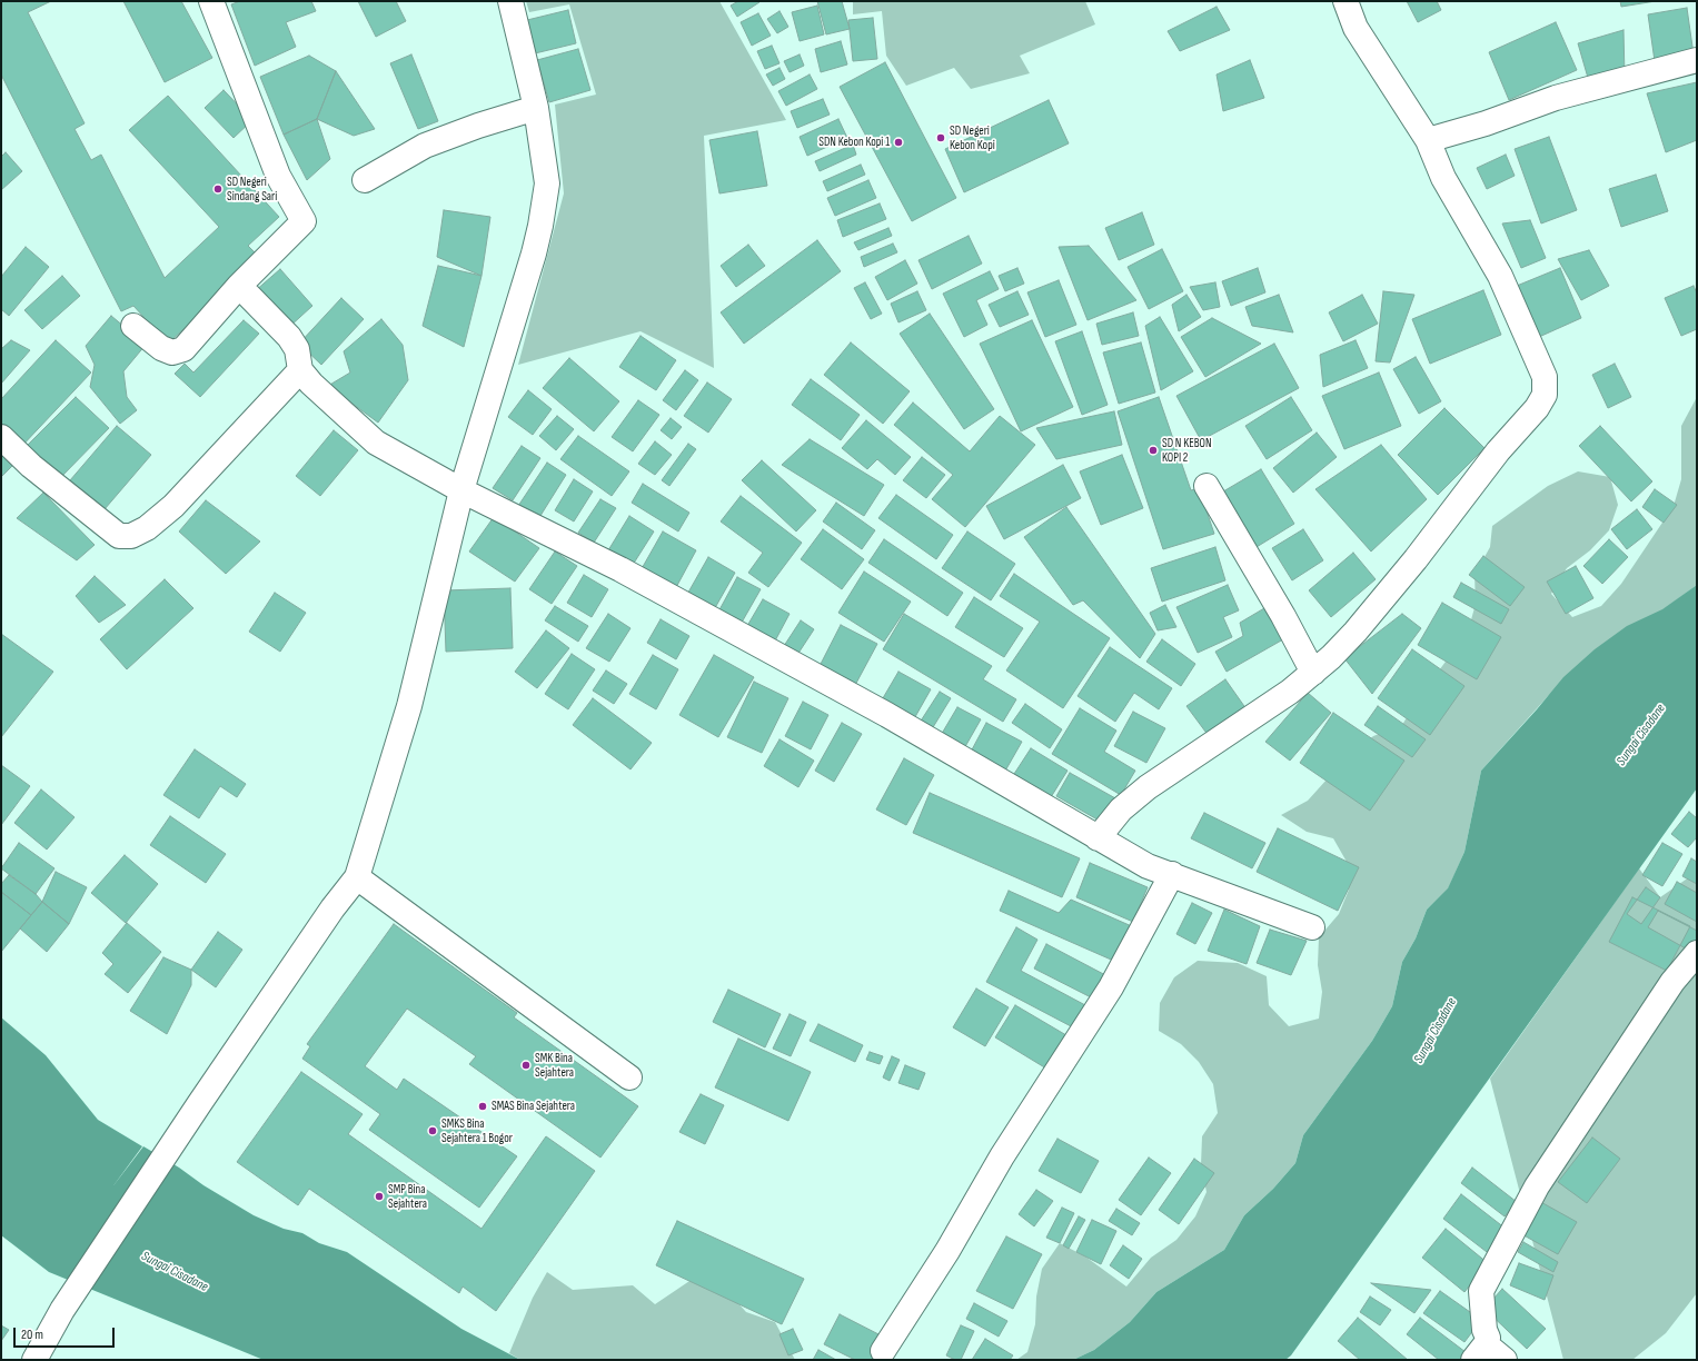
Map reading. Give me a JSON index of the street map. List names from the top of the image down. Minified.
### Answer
{"water":["Sungai Cisadane"],"places":["SD Negeri Kebon Kopi","SDN Kebon Kopi 1","SD Negeri Sindang Sari","SD N KEBON KOPI 2","SMK Bina Sejahtera","SMAS Bina Sejahtera","SMKS Bina Sejahtera 1 Bogor","SMP Bina Sejahtera"],"scale_bar":"20 m"}
